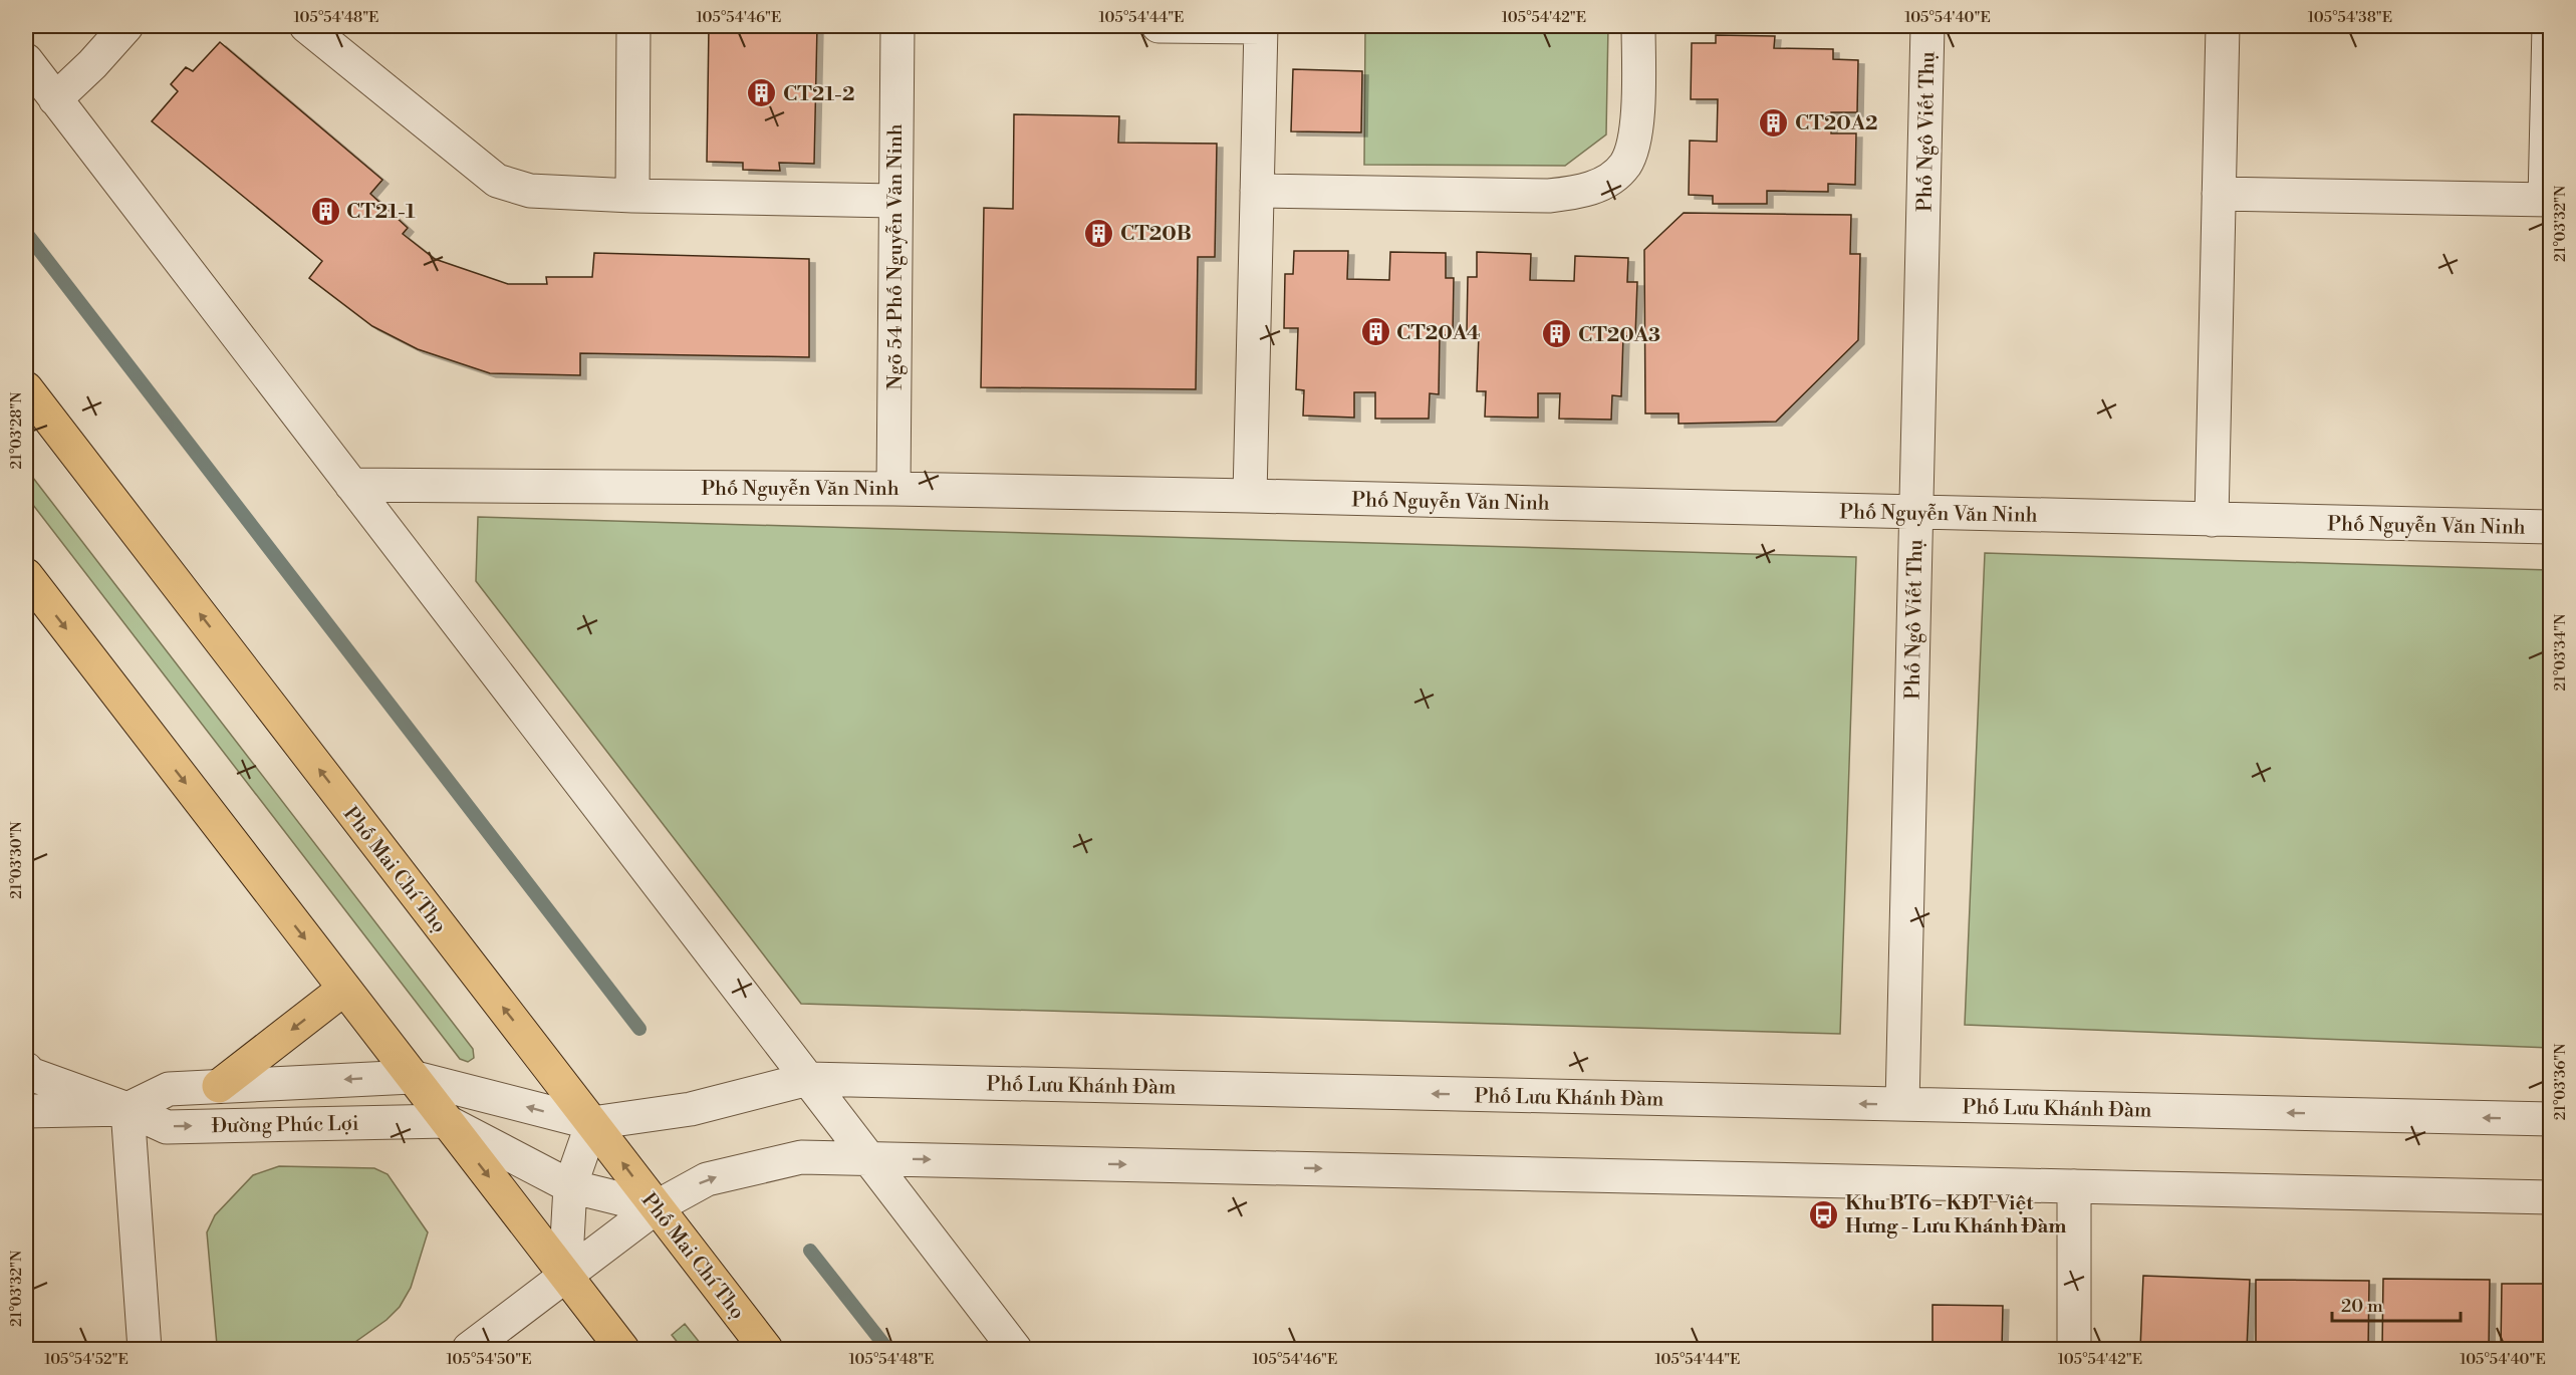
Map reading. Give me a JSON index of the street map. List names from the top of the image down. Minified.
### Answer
{"streets":{"main road":["Phố Mai Chí Thọ"],"street":["Phố Ngô Viết Thụ","Ngõ 54 Phố Nguyễn Văn Ninh","Phố Nguyễn Văn Ninh","Phố Lưu Khánh Đàm","Đường Phúc Lợi"]},"crossings":[["Phố Ngô Viết Thụ","Phố Nguyễn Văn Ninh"],["Phố Ngô Viết Thụ","Phố Lưu Khánh Đàm"],["Ngõ 54 Phố Nguyễn Văn Ninh","Phố Nguyễn Văn Ninh"],["Phố Mai Chí Thọ","Phố Lưu Khánh Đàm"],["Phố Mai Chí Thọ","Đường Phúc Lợi"],["Phố Lưu Khánh Đàm","Đường Phúc Lợi"]],"places":{"building":["CT21-2","CT20A2","CT21-1","CT20B","CT20A4","CT20A3"],"bus stop":["Khu BT6 - KĐT Việt Hưng - Lưu Khánh Đàm"]},"scale_bar":"20 m","coordinates":["105°54'48\"E","105°54'46\"E","105°54'44\"E","105°54'42\"E","105°54'40\"E","105°54'38\"E","21°03'32\"N","21°03'28\"N","21°03'34\"N","21°03'30\"N","21°03'36\"N","105°54'52\"E","105°54'50\"E"]}
